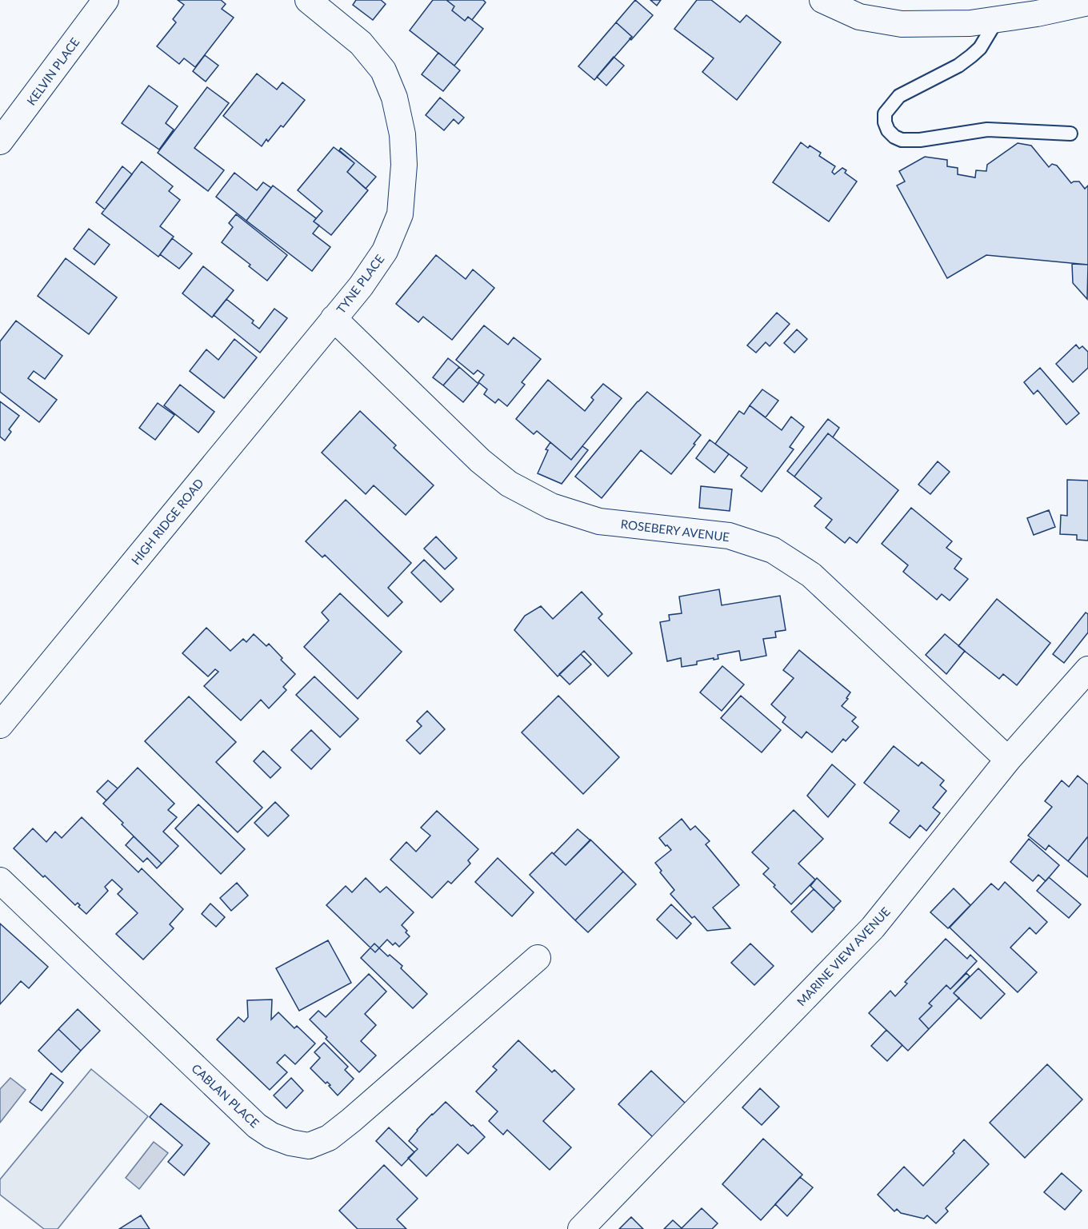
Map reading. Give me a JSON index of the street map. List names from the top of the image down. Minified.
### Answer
{"streets":{"street":["KELVIN PLACE","TYNE PLACE","HIGH RIDGE ROAD","ROSEBERY AVENUE","MARINE VIEW AVENUE","CABLAN PLACE"]},"crossings":[["TYNE PLACE","HIGH RIDGE ROAD"],["TYNE PLACE","ROSEBERY AVENUE"],["HIGH RIDGE ROAD","ROSEBERY AVENUE"],["ROSEBERY AVENUE","MARINE VIEW AVENUE"]]}
